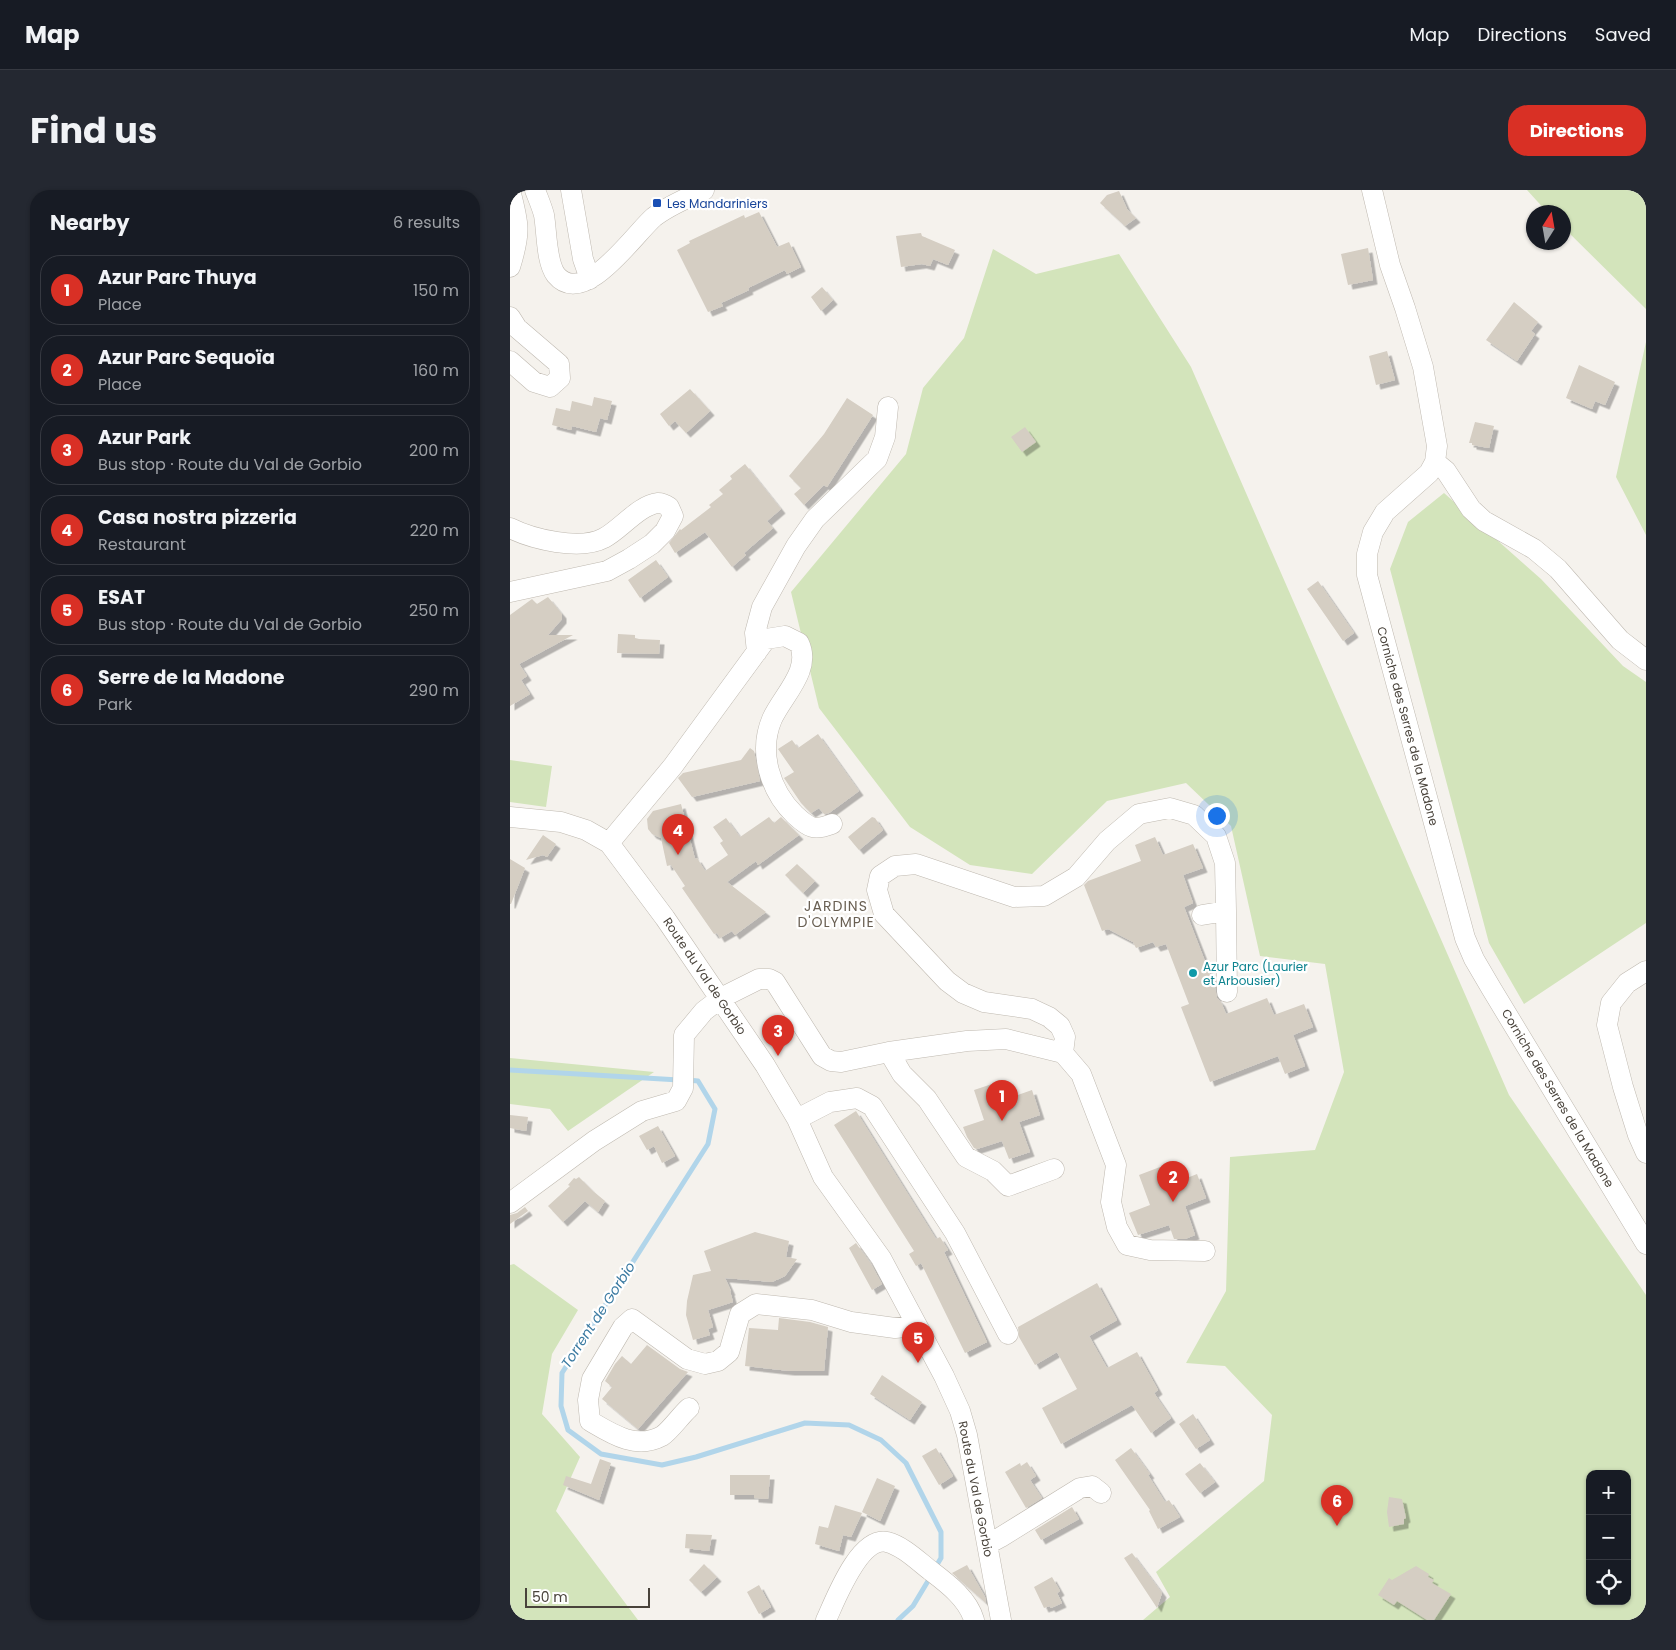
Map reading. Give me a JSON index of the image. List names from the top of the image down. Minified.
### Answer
{"streets":{"street":["Corniche des Serres de la Madone","Route du Val de Gorbio"]},"districts":["JARDINS D'OLYMPIE"],"water":["Torrent de Gorbio"],"places":{"transit":["Les Mandariniers"],"other":["Azur Parc (Laurier et Arbousier)"]},"scale_bar":"50 m","north":"top","page":{"header":"Map","nav":["Map","Directions","Saved"],"title":"Find us","buttons":"Directions","heading":["Nearby","6 results"],"list":[{"mark":"1","name":"Azur Parc Thuya","note":"Place","value":"150 m"},{"mark":"2","name":"Azur Parc Sequoïa","note":"Place","value":"160 m"},{"mark":"3","name":"Azur Park","note":"Bus stop · Route du Val de Gorbio","value":"200 m"},{"mark":"4","name":"Casa nostra pizzeria","note":"Restaurant","value":"220 m"},{"mark":"5","name":"ESAT","note":"Bus stop · Route du Val de Gorbio","value":"250 m"},{"mark":"6","name":"Serre de la Madone","note":"Park","value":"290 m"}],"pins":["4","3","1","2","5","6"],"map_buttons":["+","−"],"scale":"50 m"}}
